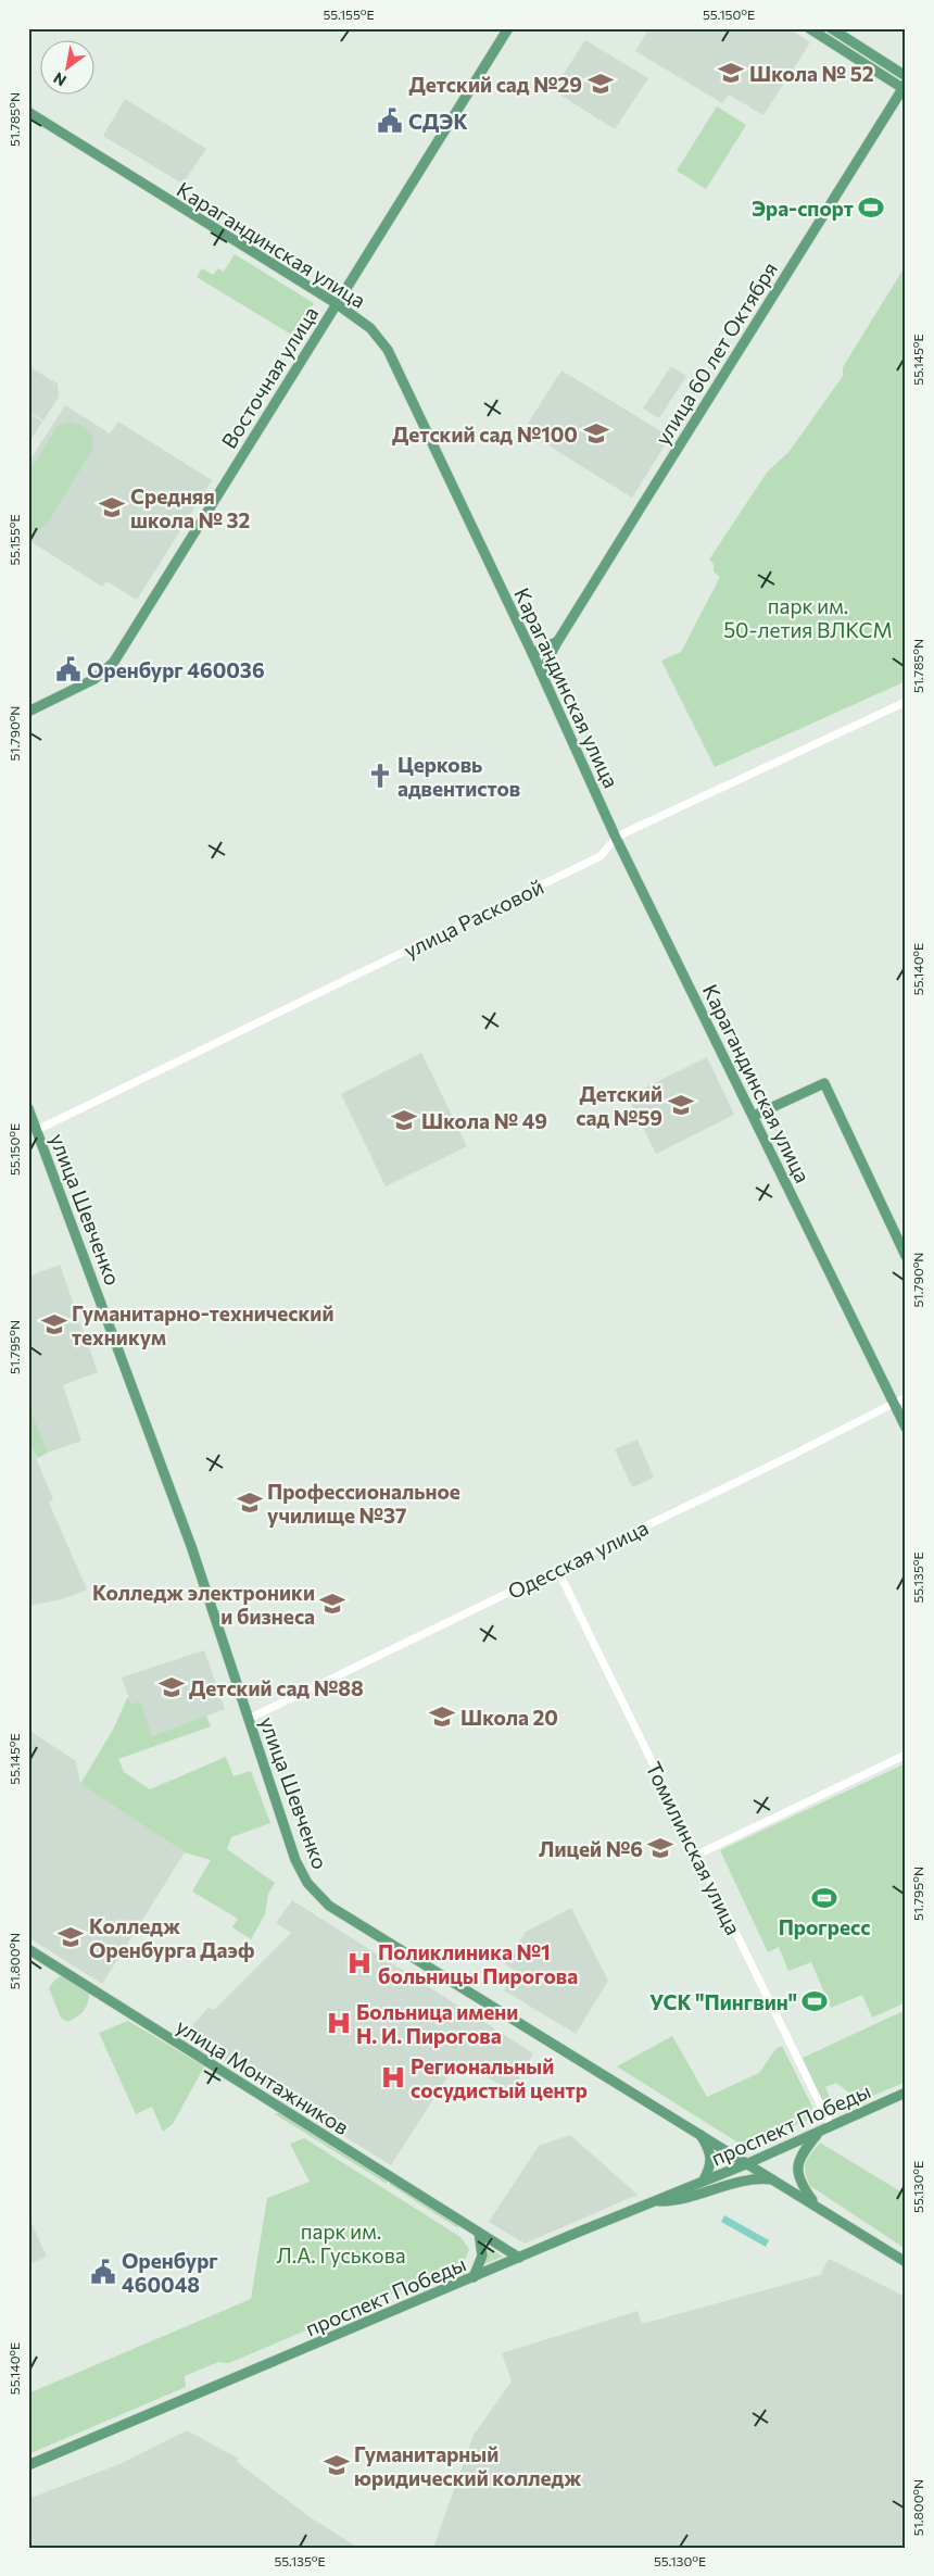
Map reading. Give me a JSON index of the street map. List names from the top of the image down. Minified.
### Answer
{"streets":{"main road":["Карагандинская улица","улица 60 лет Октября","Восточная улица","улица Шевченко","улица Монтажников","проспект Победы"],"street":["улица Расковой","Одесская улица","Томилинская улица"]},"crossings":[["Карагандинская улица","улица 60 лет Октября"],["Карагандинская улица","Восточная улица"],["Карагандинская улица","улица Расковой"],["Карагандинская улица","Одесская улица"],["улица Расковой","улица Шевченко"],["улица Шевченко","Одесская улица"],["улица Шевченко","проспект Победы"],["Одесская улица","Томилинская улица"],["Томилинская улица","проспект Победы"],["улица Монтажников","проспект Победы"]],"parks":["парк им. 50-летия ВЛКСМ","парк им. Л.А. Гуськова"],"places":{"school or university":["Школа № 52","Детский сад №29","Детский сад №100","Средняя школа № 32","Детский сад №59","Школа № 49","Гуманитарно-технический техникум","Профессиональное училище №37","Колледж электроники и бизнеса","Детский сад №88","Школа 20","Лицей №6","Колледж Оренбурга Даэф","Гуманитарный юридический колледж"],"public building":["СДЭК","Оренбург 460036","Оренбург 460048"],"sports":["Эра-спорт","Прогресс","УСК \"Пингвин\""],"church":["Церковь адвентистов"],"hospital":["Поликлиника №1 больницы Пирогова","Больница имени Н. И. Пирогова","Региональный сосудистый центр"]},"north":"bottom left","coordinates":["55.155°E","55.150°E","51.785°N","55.145°E","51.790°N","55.140°E","51.795°N","55.135°E","51.800°N","55.130°E"]}
